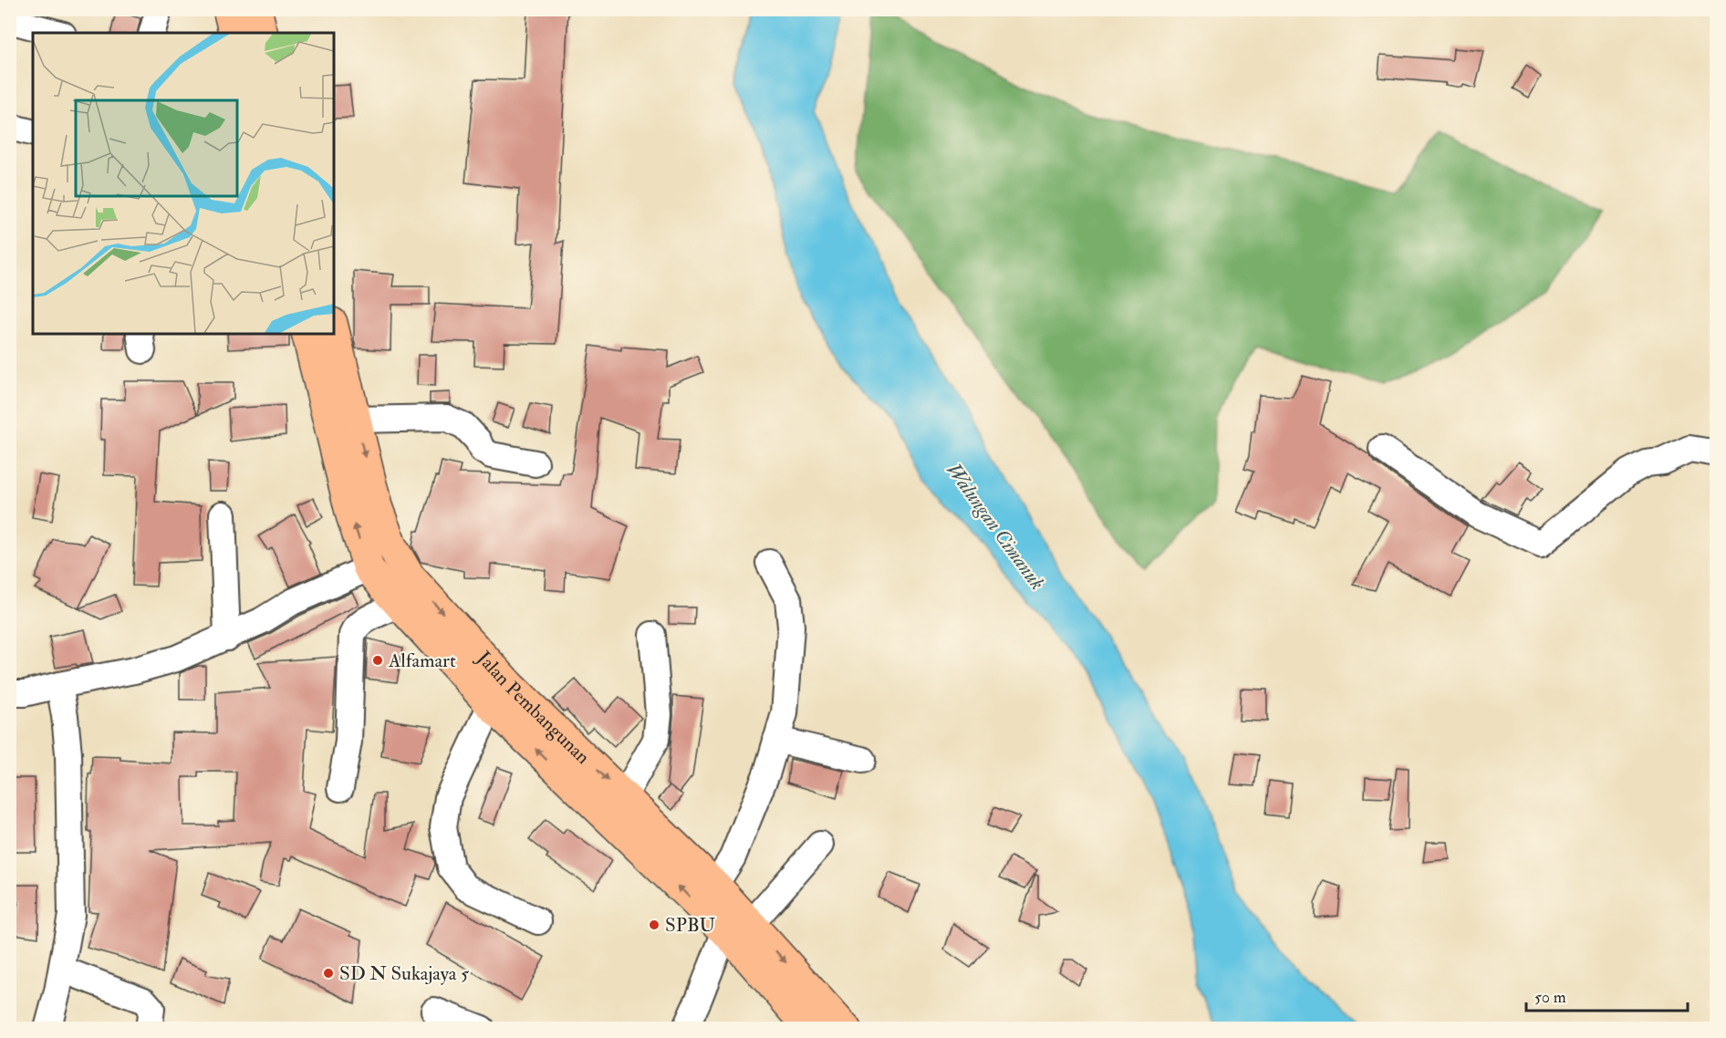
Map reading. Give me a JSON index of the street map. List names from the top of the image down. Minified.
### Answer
{"streets":{"main road":["Jalan Pembangunan"]},"water":["Walungan Cimanuk"],"places":["Alfamart","SPBU","SD N Sukajaya 5"],"scale_bar":"50 m"}
